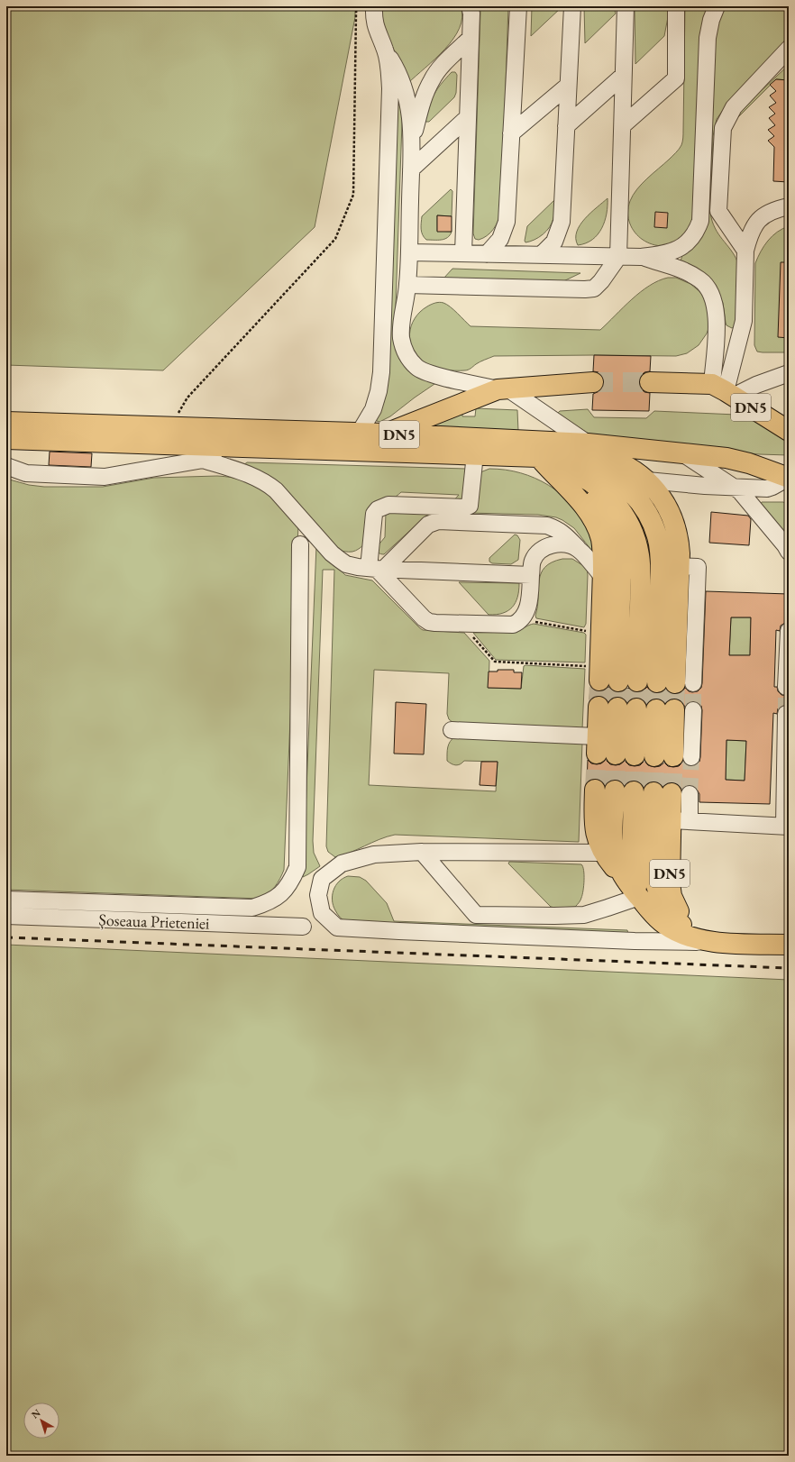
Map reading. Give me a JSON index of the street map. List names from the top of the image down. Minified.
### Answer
{"streets":{"highway":["DN5"],"lane":["Șoseaua Prieteniei"]},"north":"top left"}
